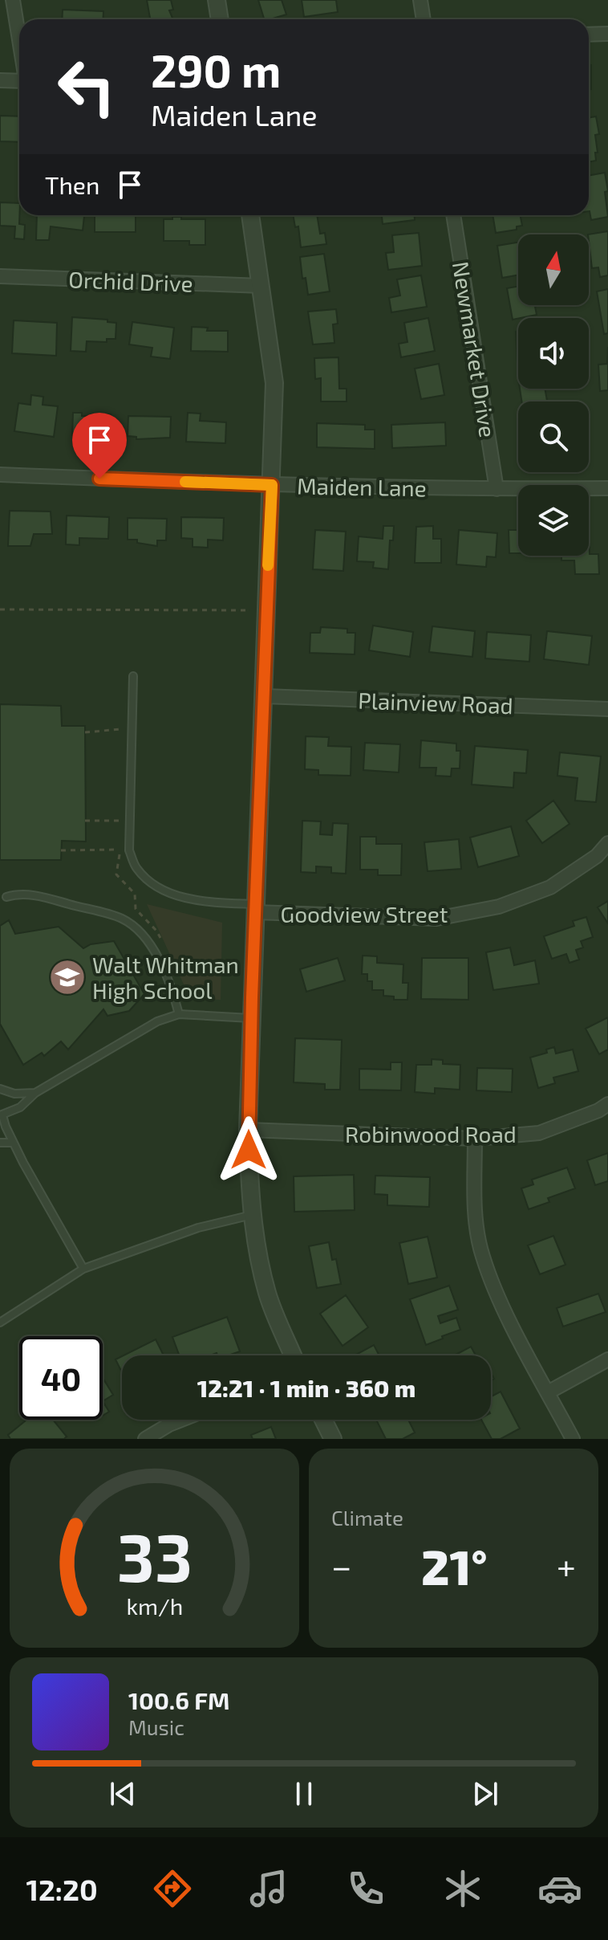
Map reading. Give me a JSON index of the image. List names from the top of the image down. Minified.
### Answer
{"streets":{"street":["Orchid Drive","Newmarket Drive","Maiden Lane","Plainview Road","Goodview Street","Robinwood Road"]},"crossings":[["Newmarket Drive","Maiden Lane"]],"places":{"school or university":["Walt Whitman High School"]},"north":"top","page":{"turn":["290 m","Maiden Lane"],"then":"Then","limit":"40","trip":"12:21 · 1 min · 360 m","tile":"Climate","heat":["−","21°","+"],"song":["100.6 FM","Music"],"tabs":"12:20","gauge":["33","km/h"]}}
